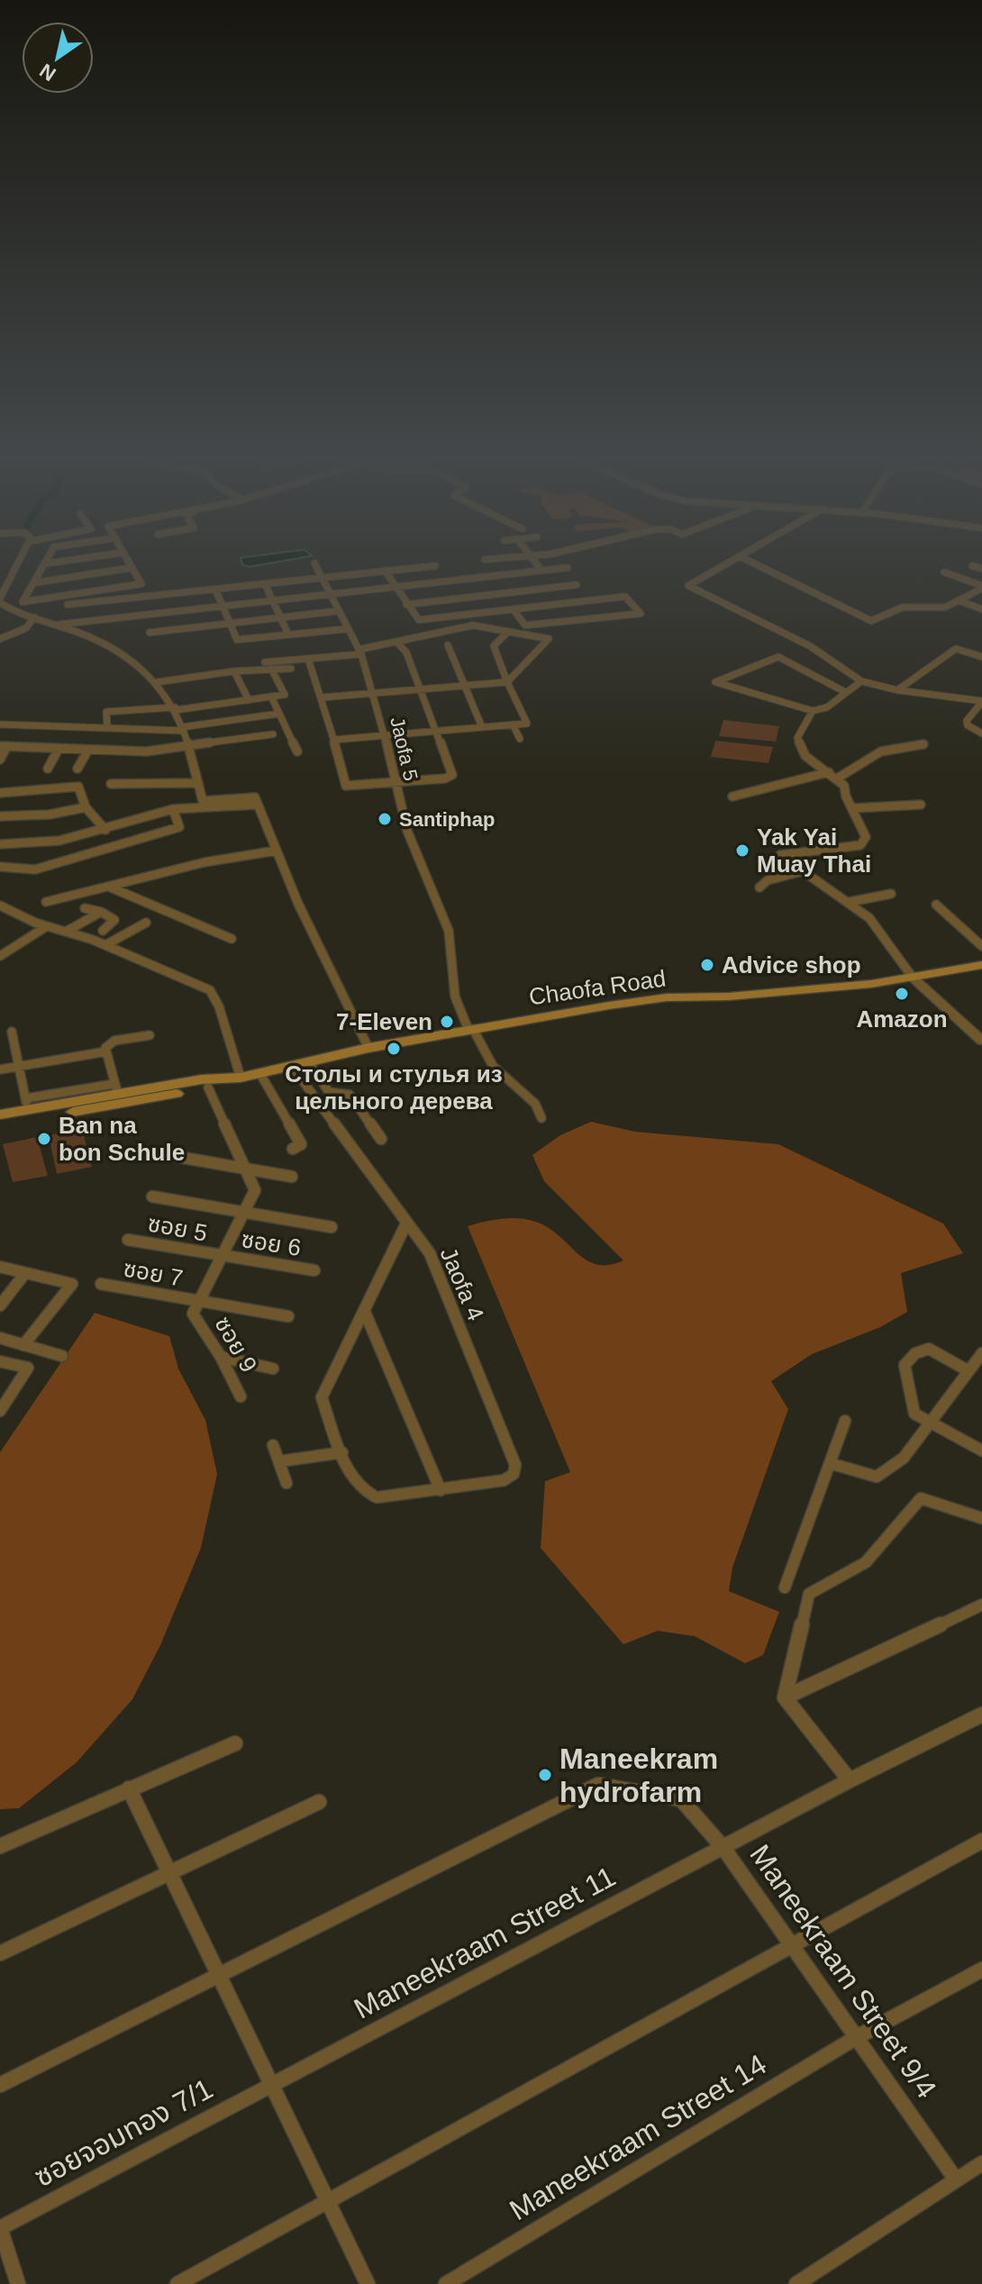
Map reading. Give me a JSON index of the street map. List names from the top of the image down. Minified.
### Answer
{"streets":{"main road":["Chaofa Road"],"street":["Jaofa 5","ซอย 5","ซอย 6","ซอย 7","Jaofa 4","ซอย 9","Maneekraam Street 11","Maneekraam Street 9/4","ซอยจอมทอง 7/1","Maneekraam Street 14"]},"crossings":[["Jaofa 5","Chaofa Road"],["Chaofa Road","Jaofa 4"],["ซอย 5","ซอย 6"],["ซอย 7","ซอย 9"],["Maneekraam Street 11","Maneekraam Street 9/4"],["Maneekraam Street 11","ซอยจอมทอง 7/1"],["Maneekraam Street 9/4","Maneekraam Street 14"]],"places":["Santiphap","Yak Yai Muay Thai","Advice shop","Amazon","7-Eleven","Столы и стулья из цельного дерева","Ban na bon Schule","Maneekram hydrofarm"],"north":"bottom left"}
